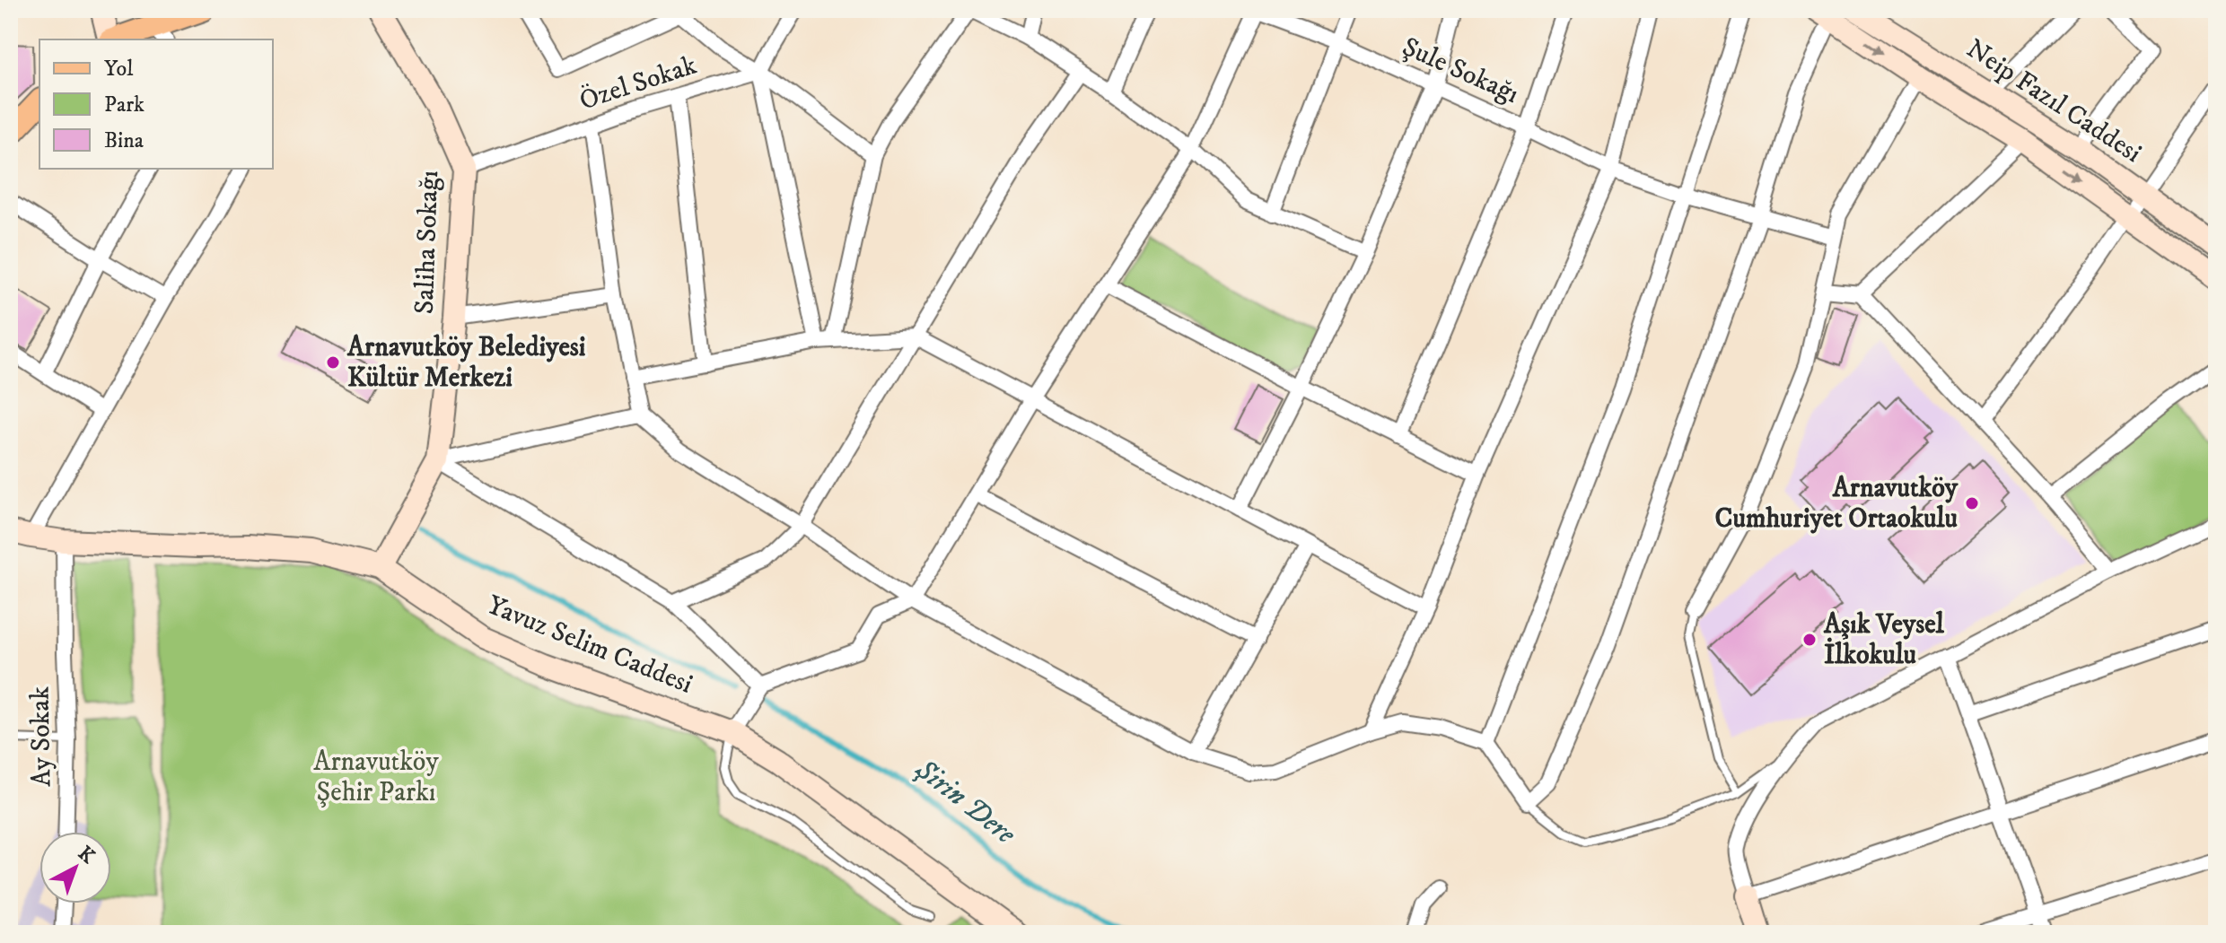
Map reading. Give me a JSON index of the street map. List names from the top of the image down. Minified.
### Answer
{"streets":{"main road":["Neip Fazıl Caddesi","Saliha Sokağı","Yavuz Selim Caddesi"],"street":["Şule Sokağı","Özel Sokak","Ay Sokak"]},"crossings":[["Özel Sokak","Saliha Sokağı"],["Saliha Sokağı","Yavuz Selim Caddesi"],["Yavuz Selim Caddesi","Ay Sokak"]],"water":["Şirin Dere"],"parks":["Arnavutköy Şehir Parkı"],"places":["Arnavutköy Belediyesi Kültür Merkezi","Arnavutköy Cumhuriyet Ortaokulu","Aşık Veysel İlkokulu"],"legend":["Yol","Park","Bina"],"north":"top right"}
